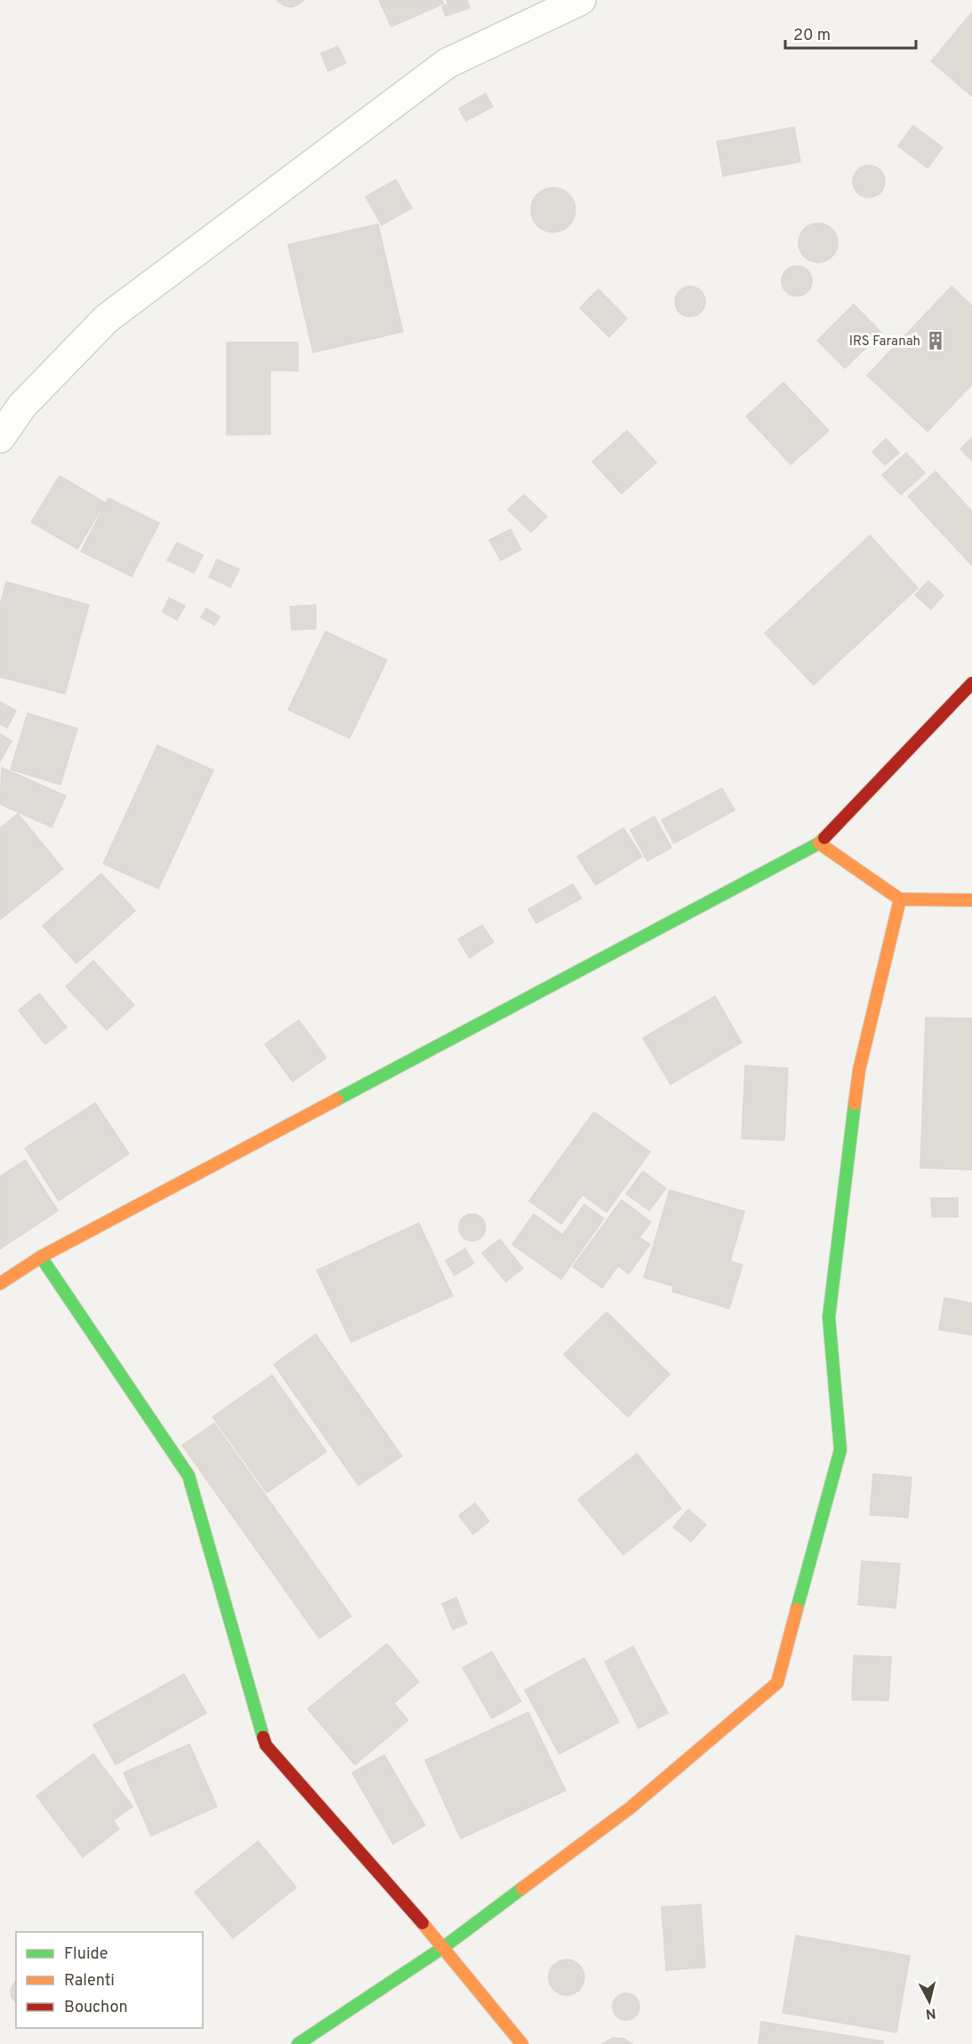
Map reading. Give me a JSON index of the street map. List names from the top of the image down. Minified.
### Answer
{"places":{"building":["IRS Faranah"]},"legend":["Fluide","Ralenti","Bouchon"],"scale_bar":"20 m","north":"bottom"}
